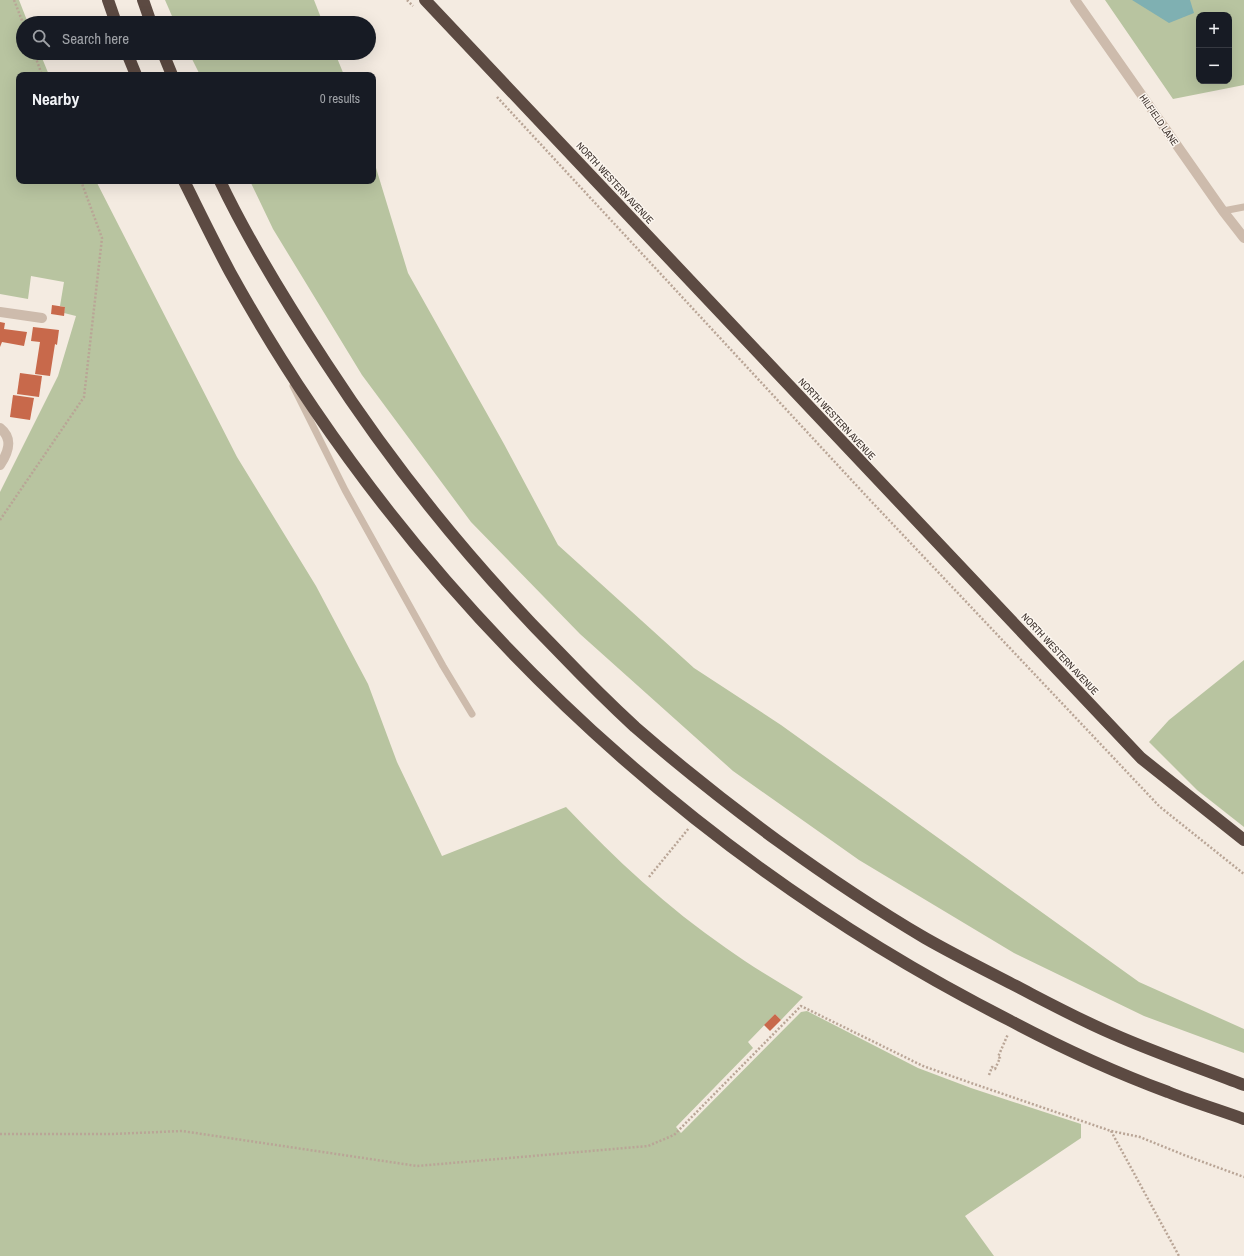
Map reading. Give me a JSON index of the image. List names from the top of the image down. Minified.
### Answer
{"streets":{"highway":["NORTH WESTERN AVENUE"],"street":["HILFIELD LANE"]},"page":{"map_buttons":["+","−"],"search":"Search here","heading":["Nearby","0 results"]}}
